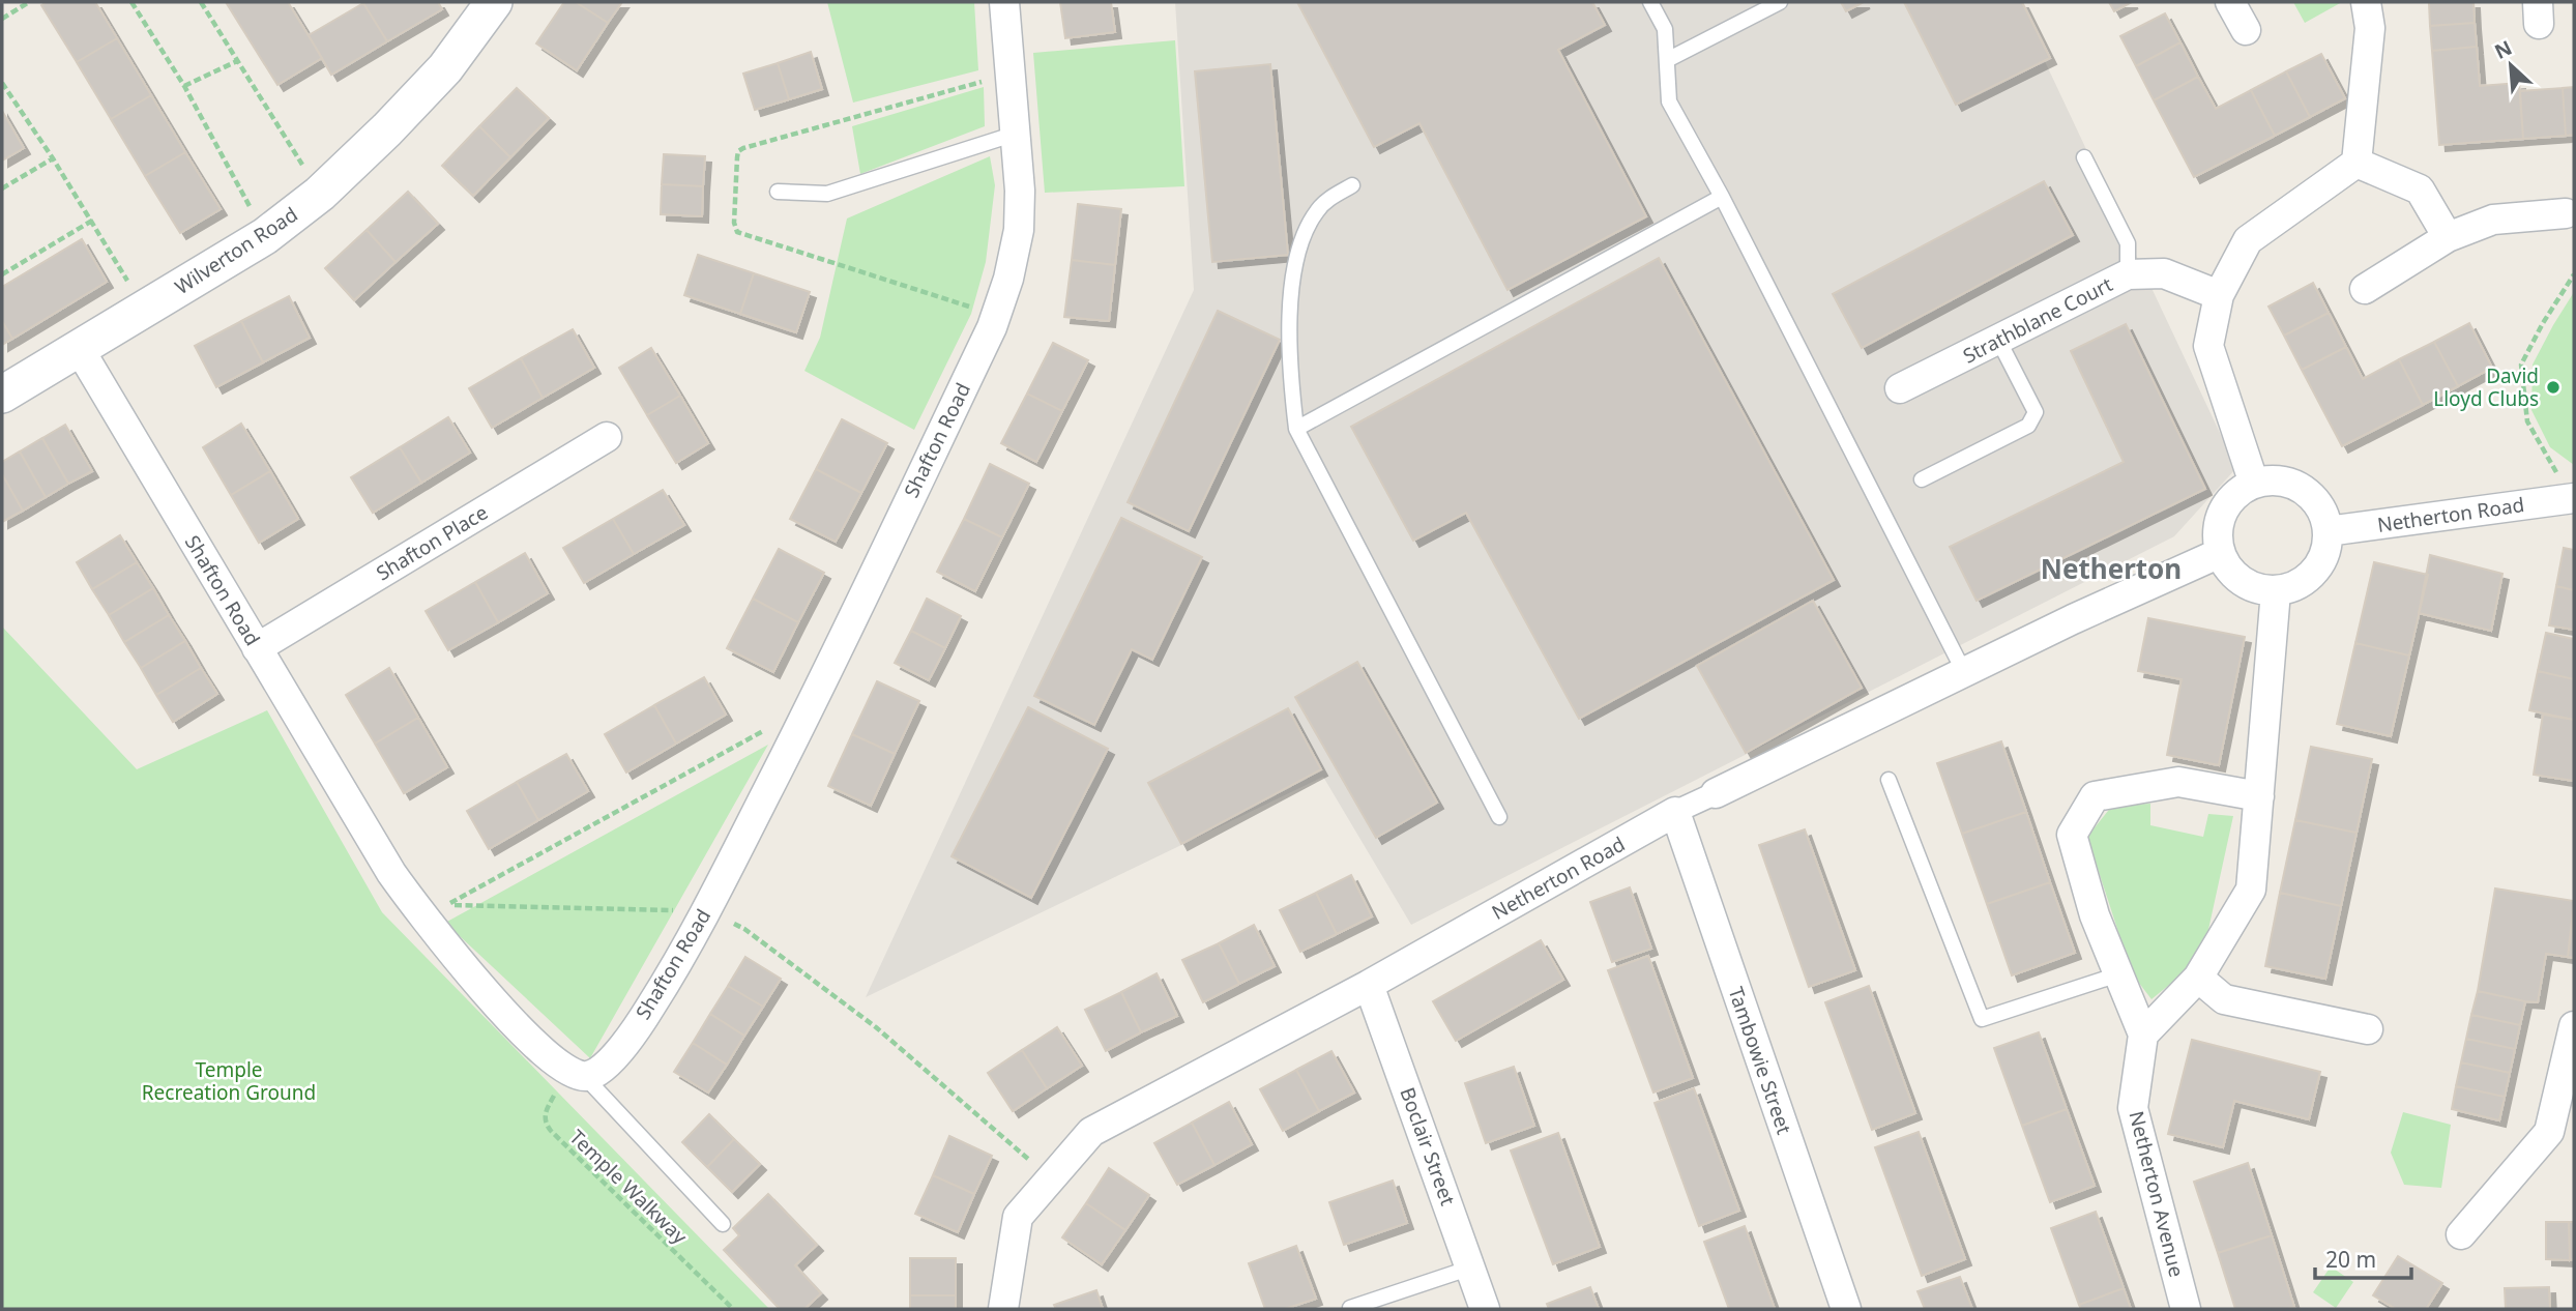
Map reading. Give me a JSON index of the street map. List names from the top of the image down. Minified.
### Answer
{"streets":{"street":["Wilverton Road","Strathblane Court","Shafton Road","Netherton Road","Shafton Place","Tambowie Street","Boclair Street","Netherton Avenue"],"path":["Temple Walkway"]},"crossings":[["Wilverton Road","Shafton Road"],["Shafton Road","Shafton Place"],["Shafton Road","Temple Walkway"],["Netherton Road","Tambowie Street"],["Netherton Road","Boclair Street"]],"districts":["Netherton"],"parks":["Temple Recreation Ground"],"places":["David Lloyd Clubs"],"scale_bar":"20 m","north":"top left"}
